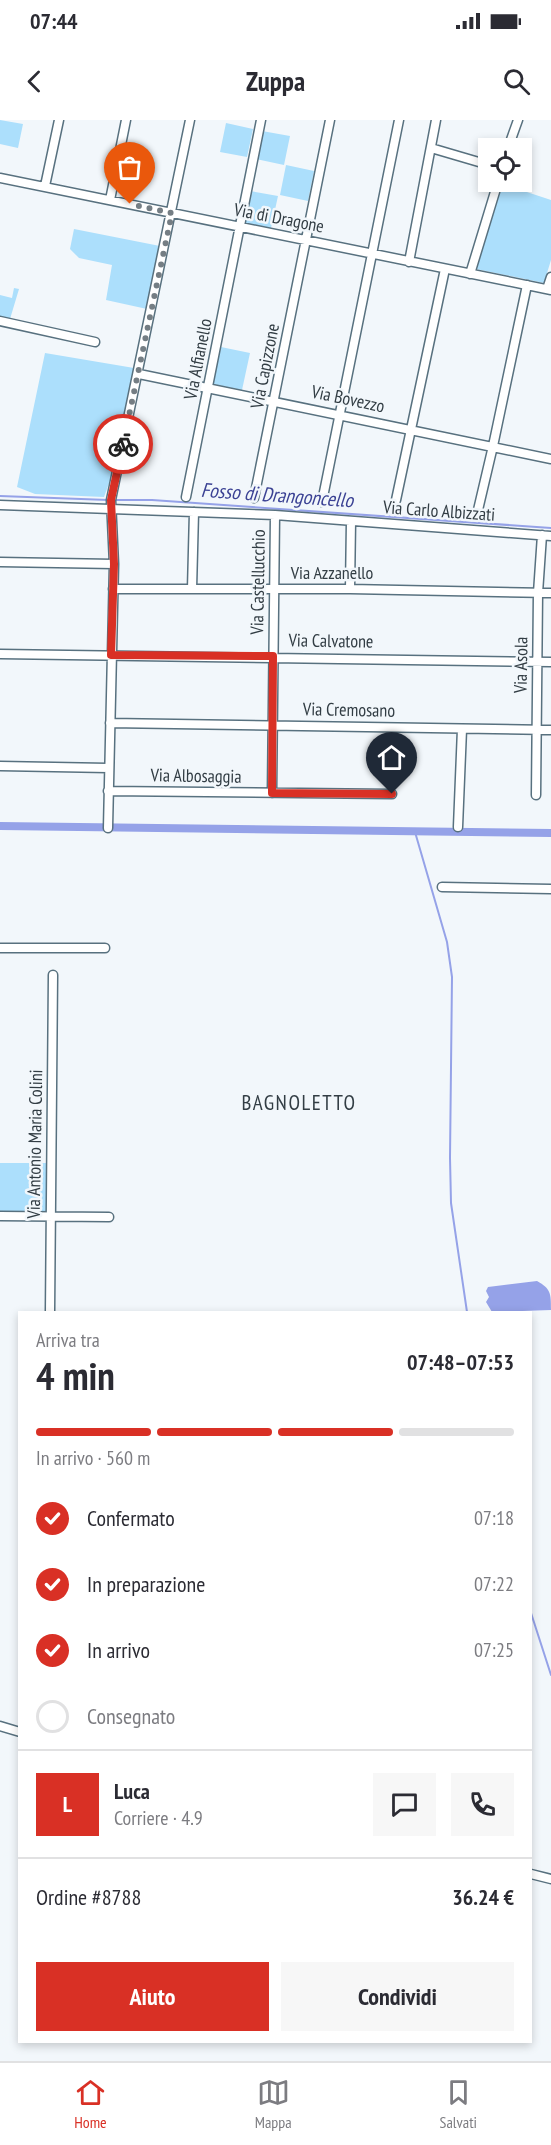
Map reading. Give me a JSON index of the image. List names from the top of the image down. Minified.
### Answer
{"streets":{"street":["Via di Dragone","Via Alfianello","Via Capizzone","Via Bovezzo","Via Carlo Albizzati","Via Azzanello","Via Castellucchio","Via Calvatone","Via Asola","Via Cremosano","Via Albosaggia","Via Antonio Maria Colini"]},"crossings":[["Via di Dragone","Via Alfianello"],["Via di Dragone","Via Capizzone"],["Via Alfianello","Via Bovezzo"],["Via Capizzone","Via Bovezzo"],["Via Carlo Albizzati","Via Castellucchio"],["Via Carlo Albizzati","Via Asola"],["Via Azzanello","Via Castellucchio"],["Via Azzanello","Via Asola"],["Via Castellucchio","Via Calvatone"],["Via Castellucchio","Via Cremosano"],["Via Castellucchio","Via Albosaggia"],["Via Calvatone","Via Asola"],["Via Asola","Via Cremosano"]],"districts":["BAGNOLETTO"],"water":["Fosso di Drangoncello"],"page":{"status":"07:44","header":"Zuppa","heading":["4 min","Arriva tra","07:48–07:53"],"panel":["Luca","Corriere · 4.9","Ordine #8788","36.24 €"],"bar":"In arrivo · 560 m","list":[["Confermato","07:18"],["In preparazione","07:22"],["In arrivo","07:25"],"Consegnato"],"round":"L","buttons":["Aiuto","Condividi"],"tabs":["Home","Mappa","Salvati"]}}
